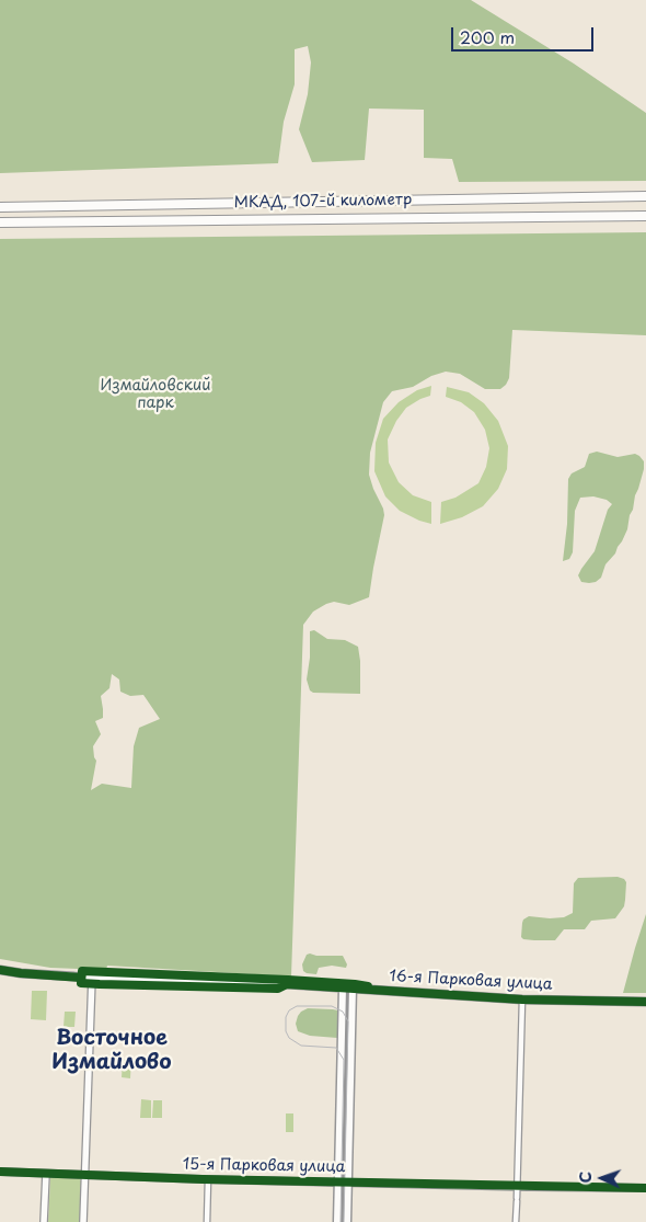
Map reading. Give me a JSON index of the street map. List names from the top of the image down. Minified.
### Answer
{"streets":{"highway":["МКАД, 107-й километр"],"main road":["16-я Парковая улица"],"street":["15-я Парковая улица"]},"districts":["Восточное Измайлово"],"parks":["Измайловский парк"],"scale_bar":"200 m","north":"left"}
